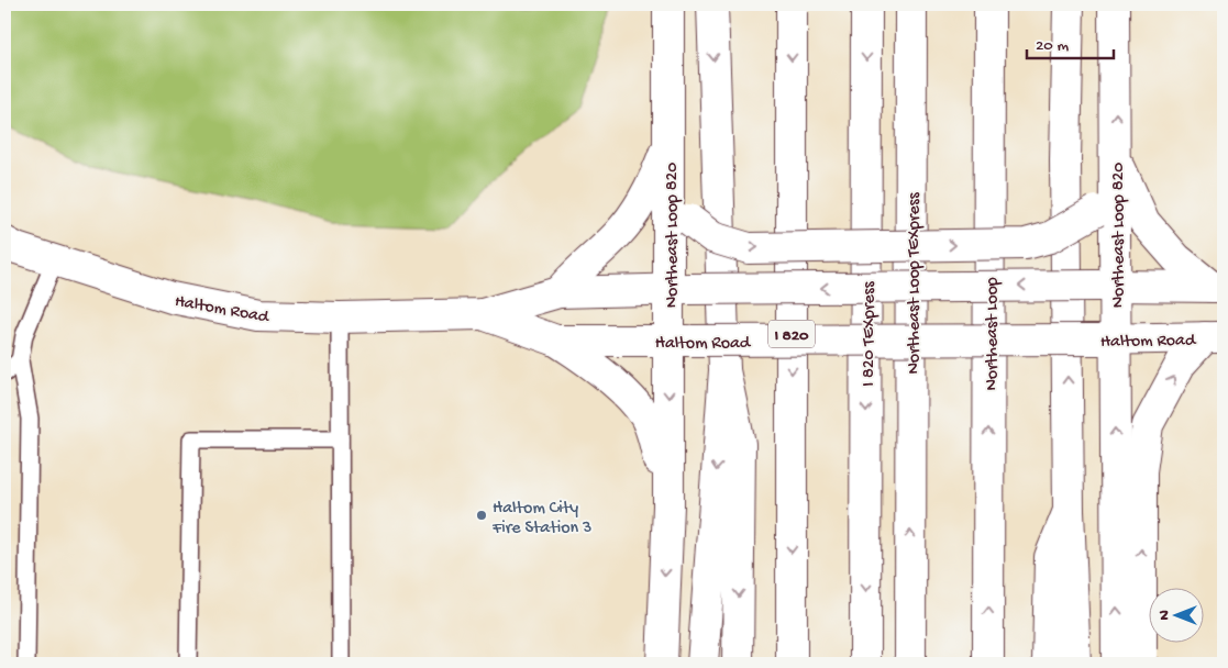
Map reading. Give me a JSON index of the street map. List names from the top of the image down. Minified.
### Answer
{"streets":{"main road":["Northeast Loop 820","Northeast Loop TEXpress","Haltom Road","I 820","I 820 TEXpress","Northeast Loop"]},"crossings":[["Northeast Loop 820","Haltom Road"]],"places":["Haltom City Fire Station 3"],"scale_bar":"20 m","north":"left"}
